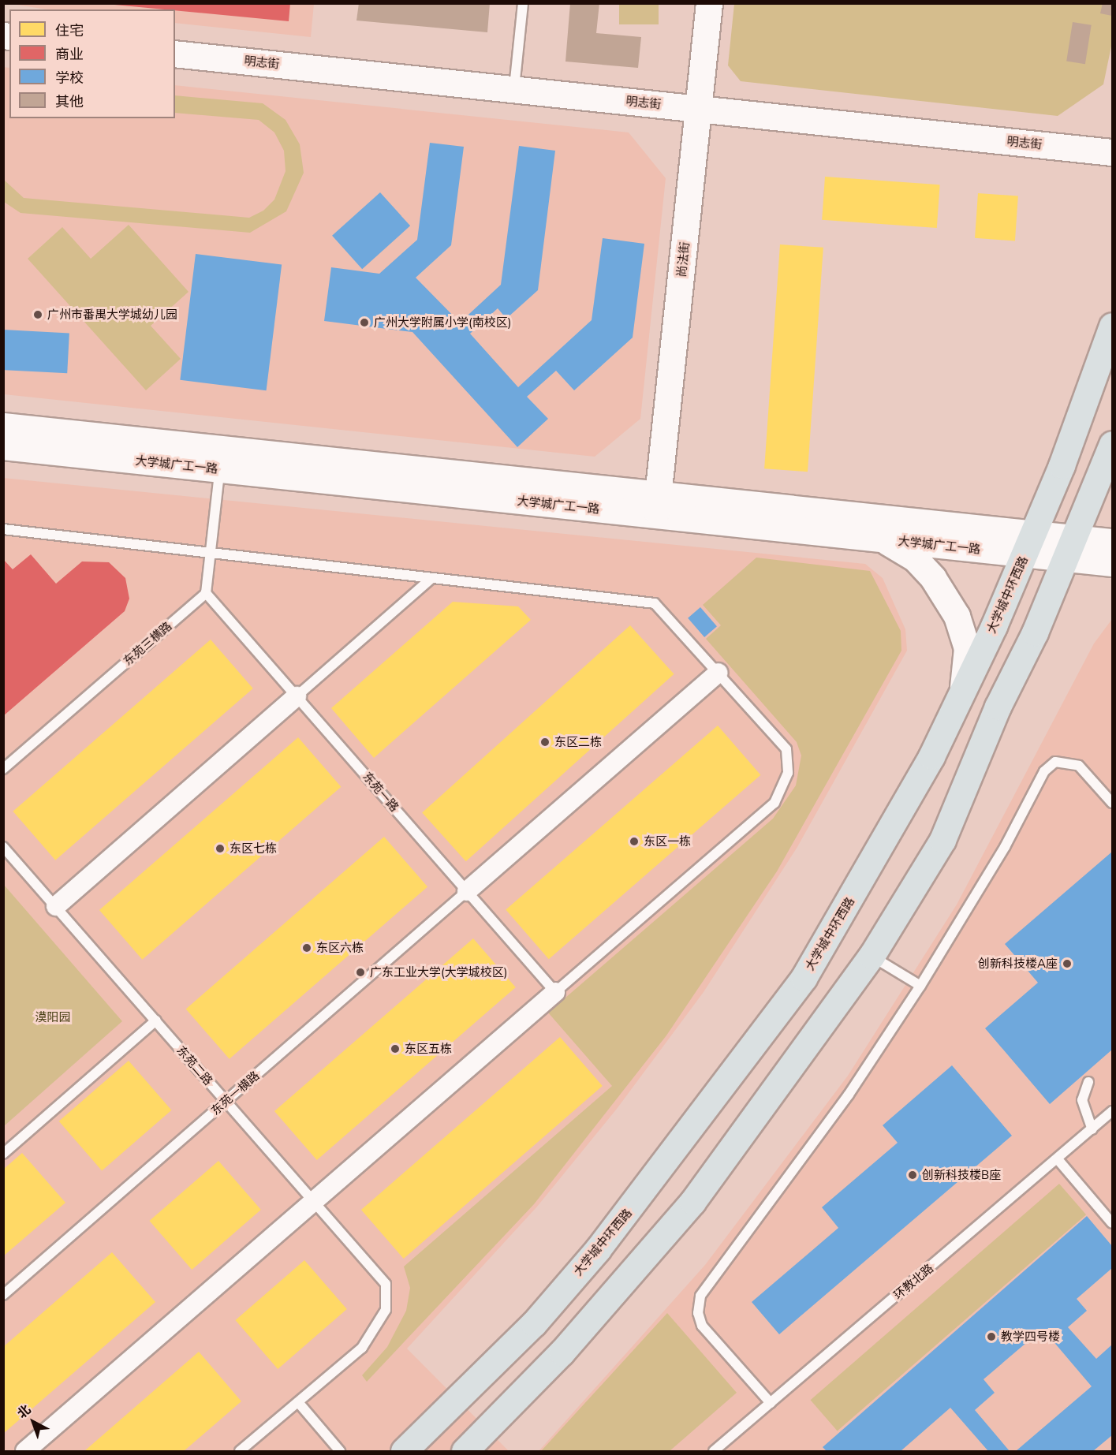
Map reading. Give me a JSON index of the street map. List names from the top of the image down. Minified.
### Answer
{"streets":{"main road":["明志街","尚法街","大学城广工一路","大学城中环西路"],"lane":["东苑三横路","东苑一路","东苑二路","东苑一横路","环教北路"]},"crossings":[["明志街","尚法街"],["尚法街","大学城广工一路"],["大学城广工一路","大学城中环西路"],["东苑三横路","东苑一路"],["东苑一路","东苑一横路"],["东苑二路","东苑一横路"]],"parks":["漠阳园"],"places":["广州市番禺大学城幼儿园","广州大学附属小学(南校区)","东区二栋","东区一栋","东区七栋","东区六栋","创新科技楼A座","广东工业大学(大学城校区)","东区五栋","创新科技楼B座","教学四号楼"],"legend":["住宅","商业","学校","其他"],"north":"top left"}
